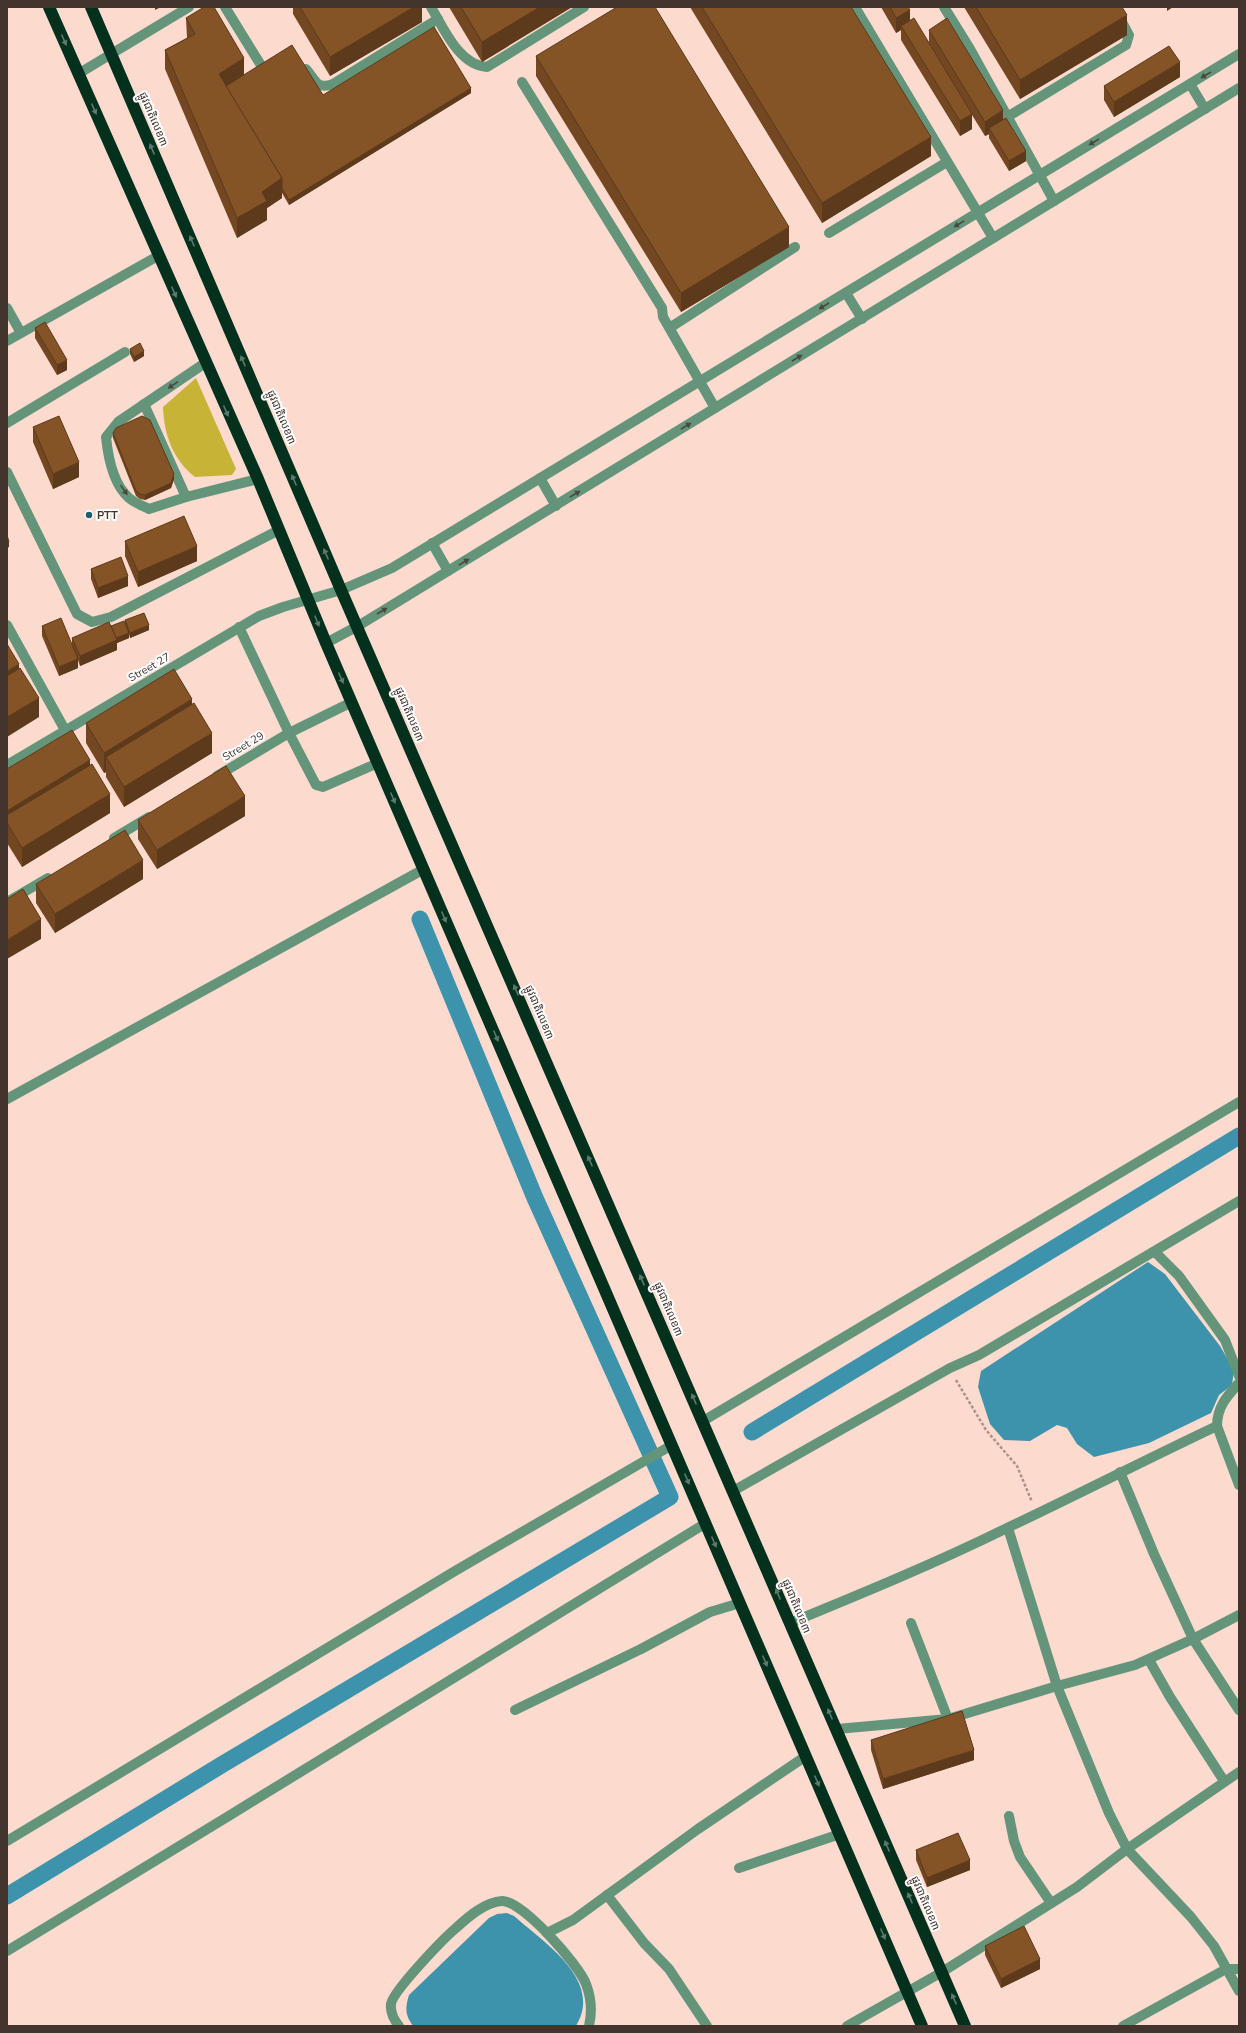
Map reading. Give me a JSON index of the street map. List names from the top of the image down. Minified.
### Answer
{"streets":{"highway":["ផ្លូវជាតិលេខ៣"],"street":["Street 27","Street 29"]},"crossings":[["ផ្លូវជាតិលេខ៣","Street 27"]],"places":["PTT"]}
